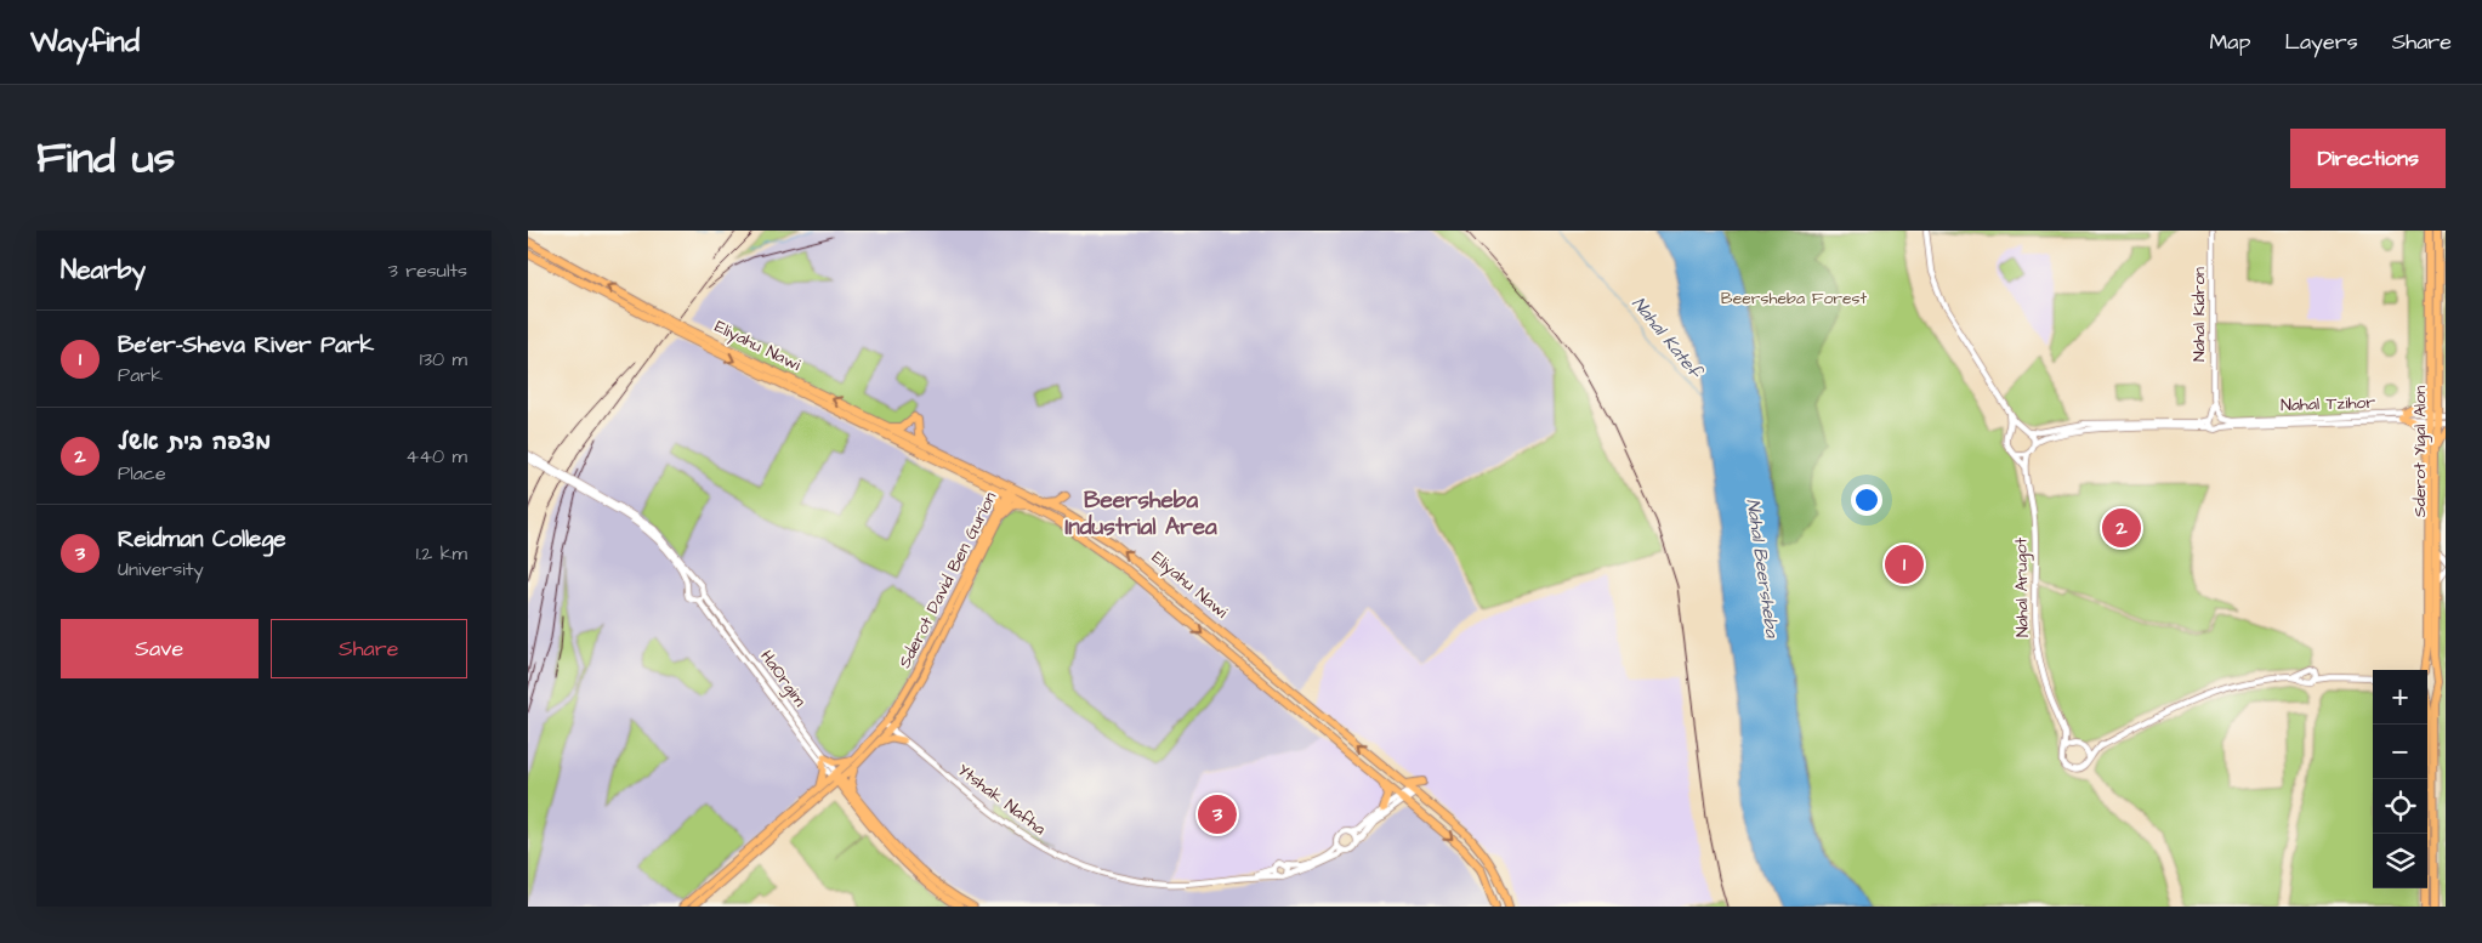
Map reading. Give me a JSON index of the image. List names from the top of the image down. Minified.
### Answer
{"streets":{"highway":["Eliyahu Nawi","Sderot Yigal Alon"],"main road":["Sderot David Ben Gurion"],"street":["Nahal Kidron","Nahal Tzihor","Nahal Arugot","HaOrgim","Ytshak Nafha"]},"crossings":[["Nahal Kidron","Nahal Tzihor"],["Eliyahu Nawi","Sderot David Ben Gurion"],["Nahal Tzihor","Sderot Yigal Alon"],["Sderot David Ben Gurion","HaOrgim"],["Sderot David Ben Gurion","Ytshak Nafha"]],"districts":["Beersheba Industrial Area"],"water":["Nahal Katef","Nahal Beersheba"],"parks":["Beersheba Forest"],"page":{"header":"Wayfind","nav":["Map","Layers","Share"],"title":"Find us","buttons":["Directions",["Save","Share"]],"heading":["Nearby","3 results"],"list":[{"mark":"1","name":"Be'er-Sheva River Park","note":"Park","value":"130 m"},{"mark":"2","name":"מצפה בית אשל","note":"Place","value":"440 m"},{"mark":"3","name":"Reidman College","note":"University","value":"1.2 km"}],"pins":["2","1","3"],"map_buttons":["+","−"]}}
